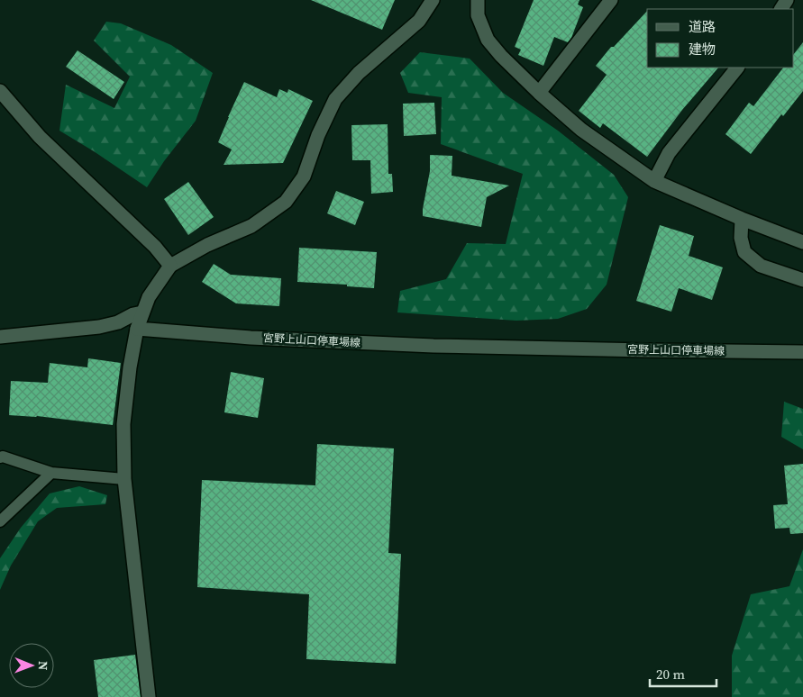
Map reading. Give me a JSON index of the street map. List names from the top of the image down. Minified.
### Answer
{"streets":{"street":["宮野上山口停車場線"]},"legend":["道路","建物"],"scale_bar":"20 m","north":"right"}
